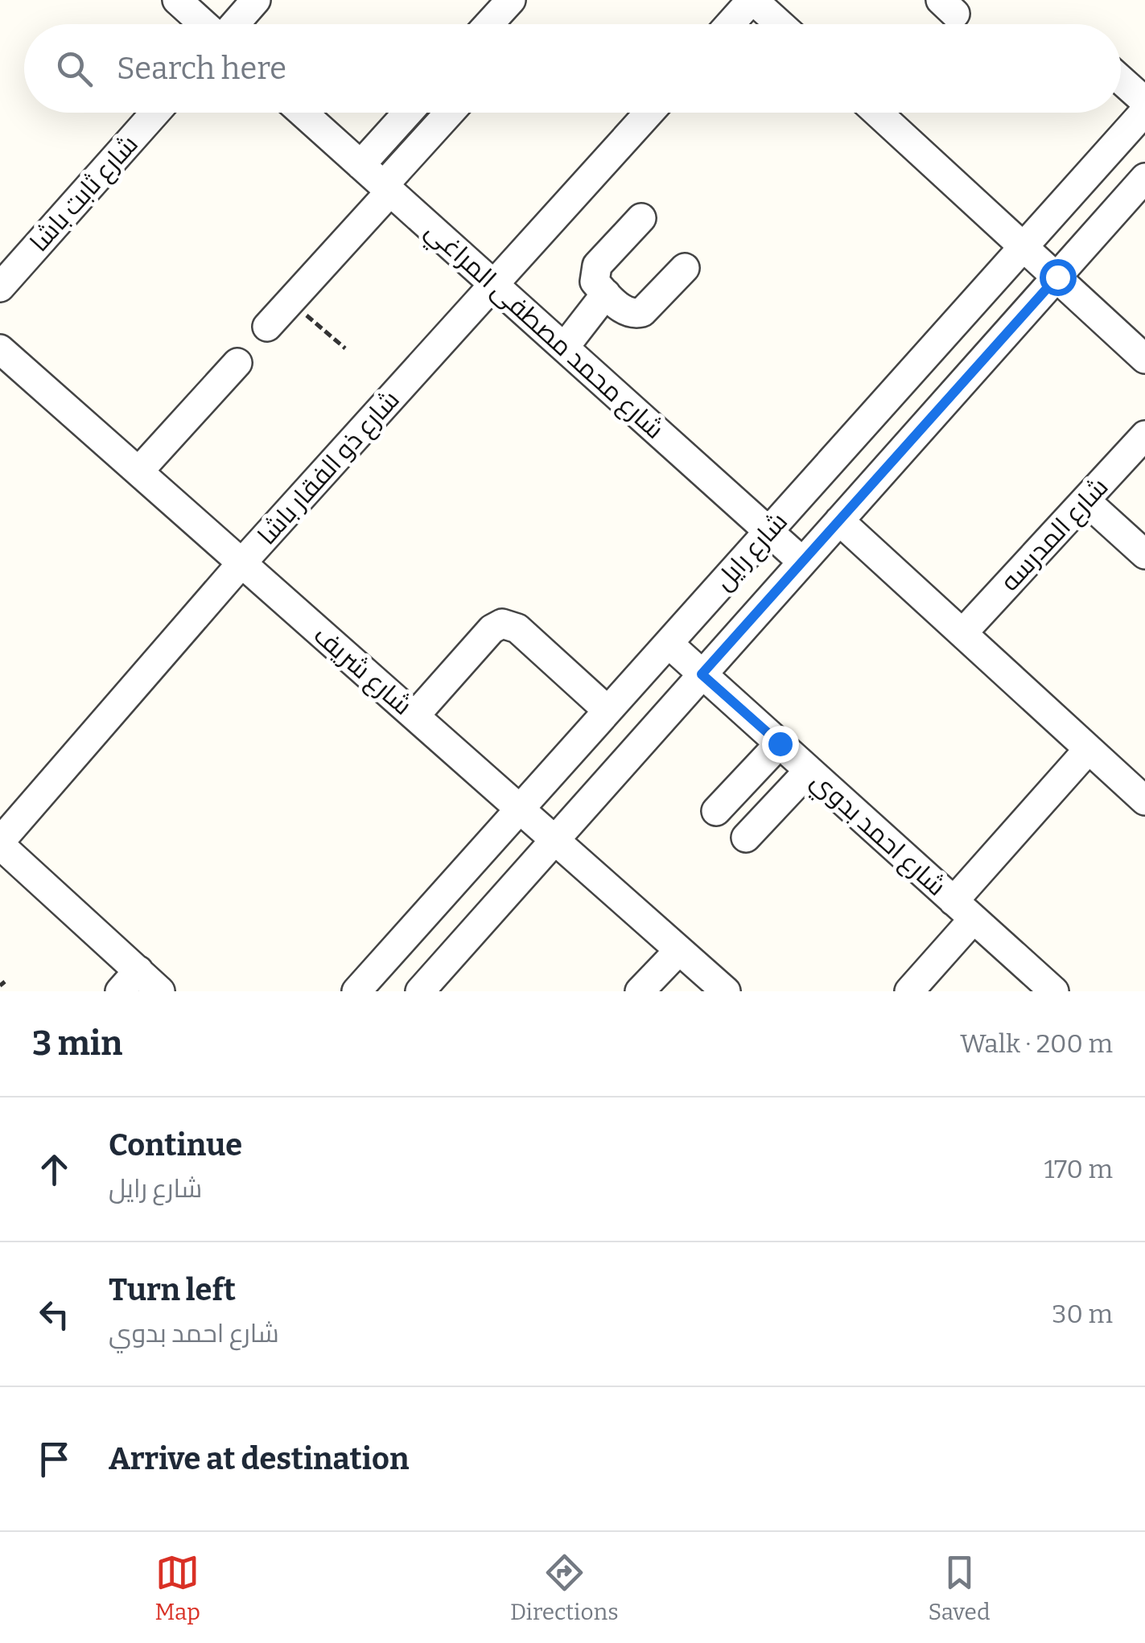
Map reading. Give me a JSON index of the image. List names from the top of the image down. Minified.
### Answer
{"streets":{"street":["شارع ثابت باشا","شارع محمد مصطفى المراغي","شارع ذو الفقار باشا","شارع المدرسه","شارع رايل","شارع شريف","شارع احمد بدوي"]},"crossings":[["شارع محمد مصطفى المراغي","شارع ذو الفقار باشا"],["شارع محمد مصطفى المراغي","شارع رايل"],["شارع ذو الفقار باشا","شارع شريف"],["شارع رايل","شارع شريف"],["شارع رايل","شارع احمد بدوي"]],"page":{"search":"Search here","heading":["3 min","Walk · 200 m"],"list":[["Continue","شارع رايل","170 m"],["Turn left","شارع احمد بدوي","30 m"],"Arrive at destination"],"nav":["Map","Directions","Saved"]}}
